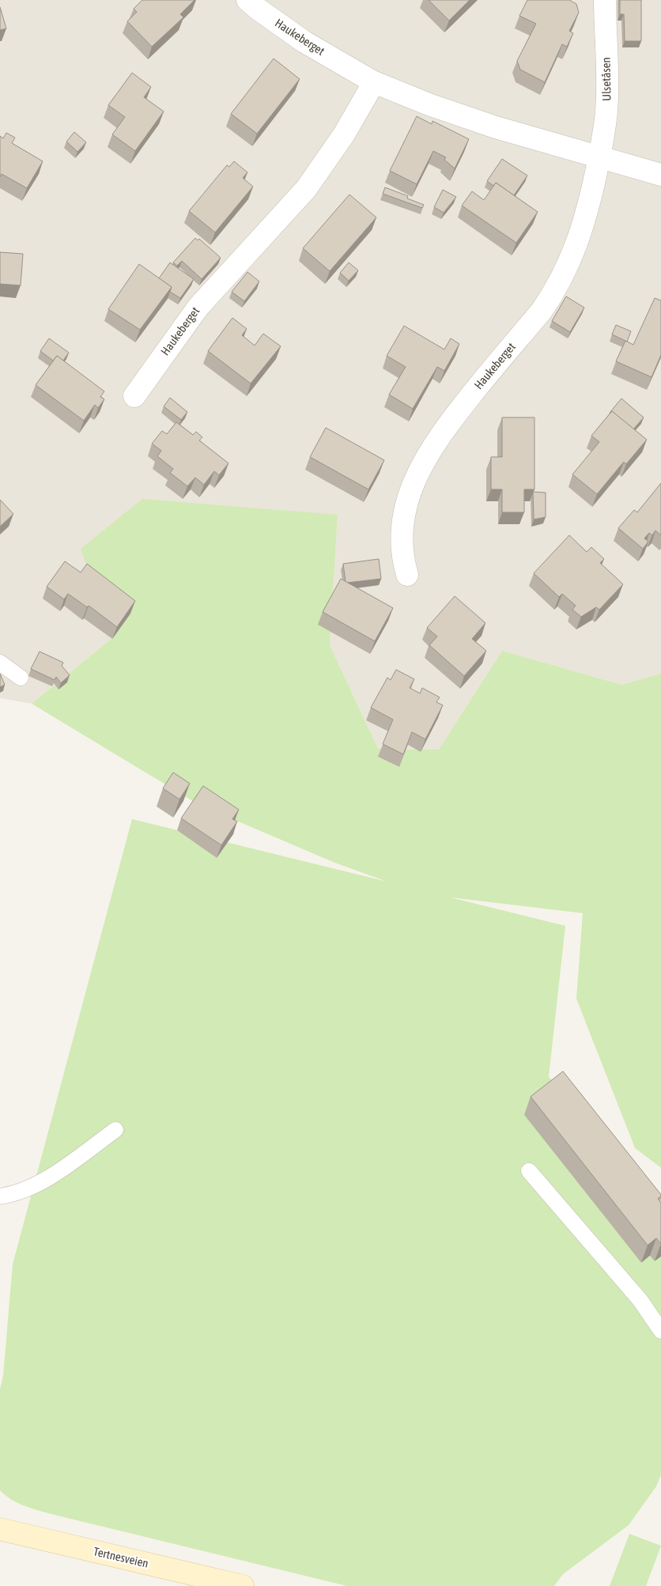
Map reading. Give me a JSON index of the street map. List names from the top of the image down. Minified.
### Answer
{"streets":{"main road":["Tertnesveien"],"street":["Haukeberget","Ulsetåsen"]},"crossings":[["Haukeberget","Ulsetåsen"]]}
